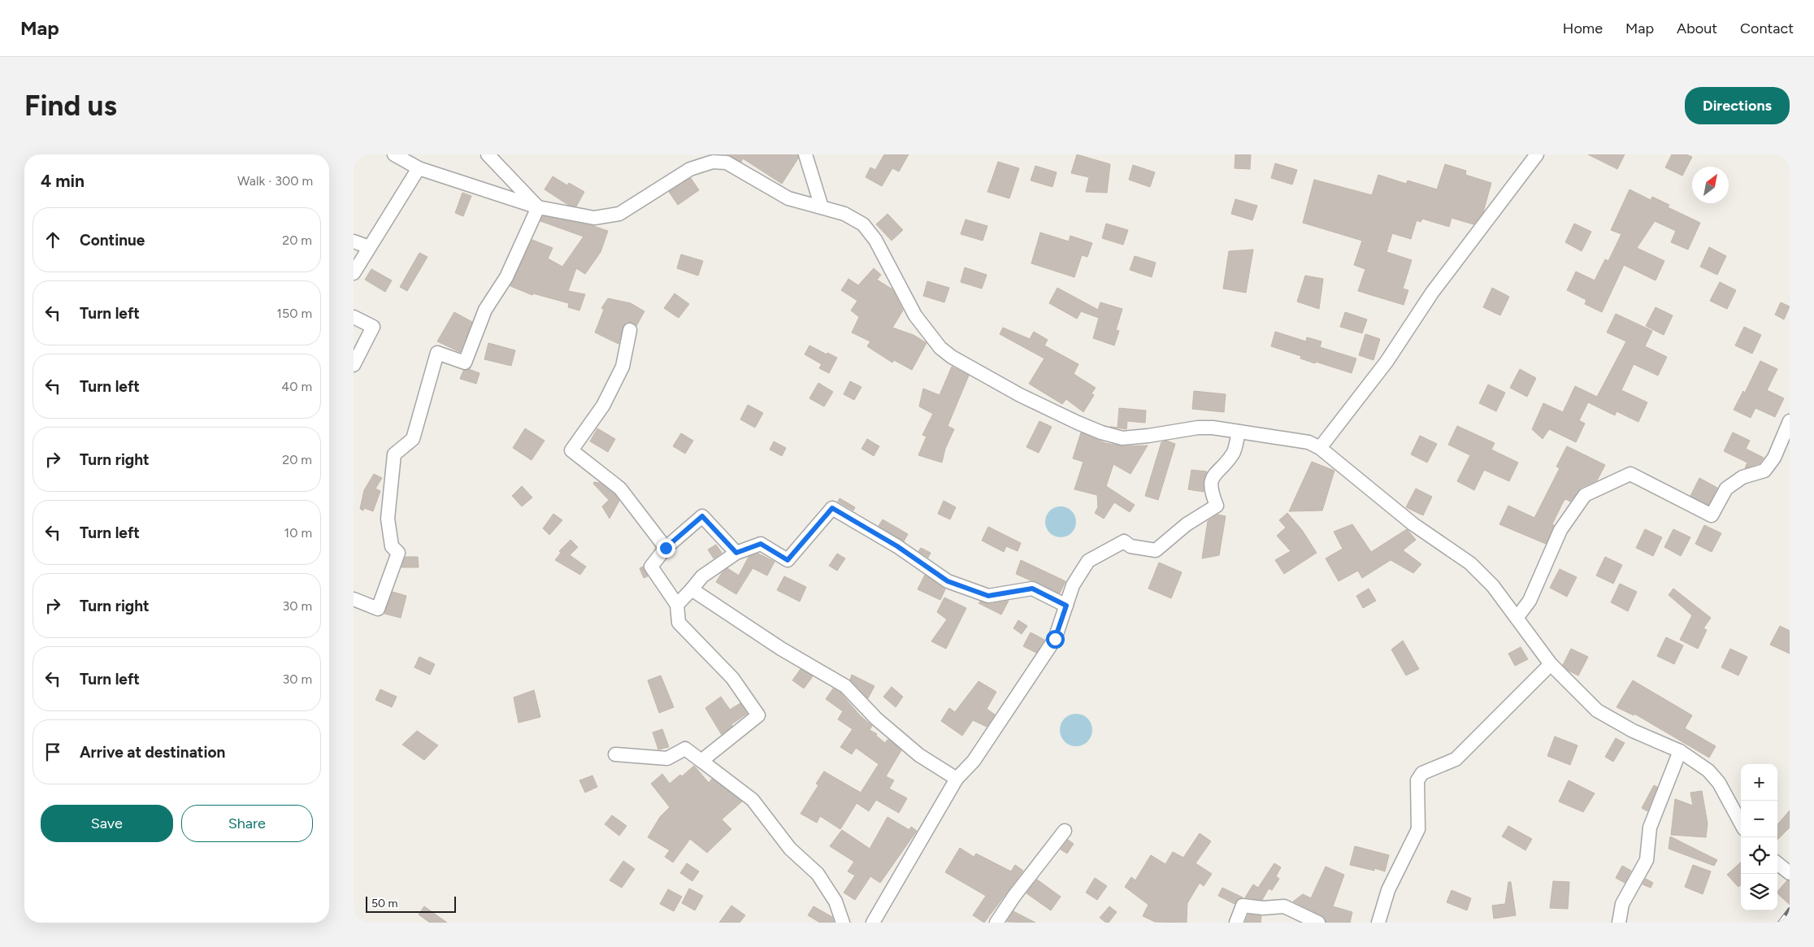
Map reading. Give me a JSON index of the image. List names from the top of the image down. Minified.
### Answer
{"scale_bar":"50 m","north":"top right","page":{"header":"Map","nav":["Home","Map","About","Contact"],"buttons":["Directions",["Save","Share"]],"title":"Find us","heading":["4 min","Walk · 300 m"],"list":[["Continue","20 m"],["Turn left","150 m"],["Turn left","40 m"],["Turn right","20 m"],["Turn left","10 m"],["Turn right","30 m"],["Turn left","30 m"],"Arrive at destination"],"map_buttons":["+","−"],"scale":"50 m"}}
